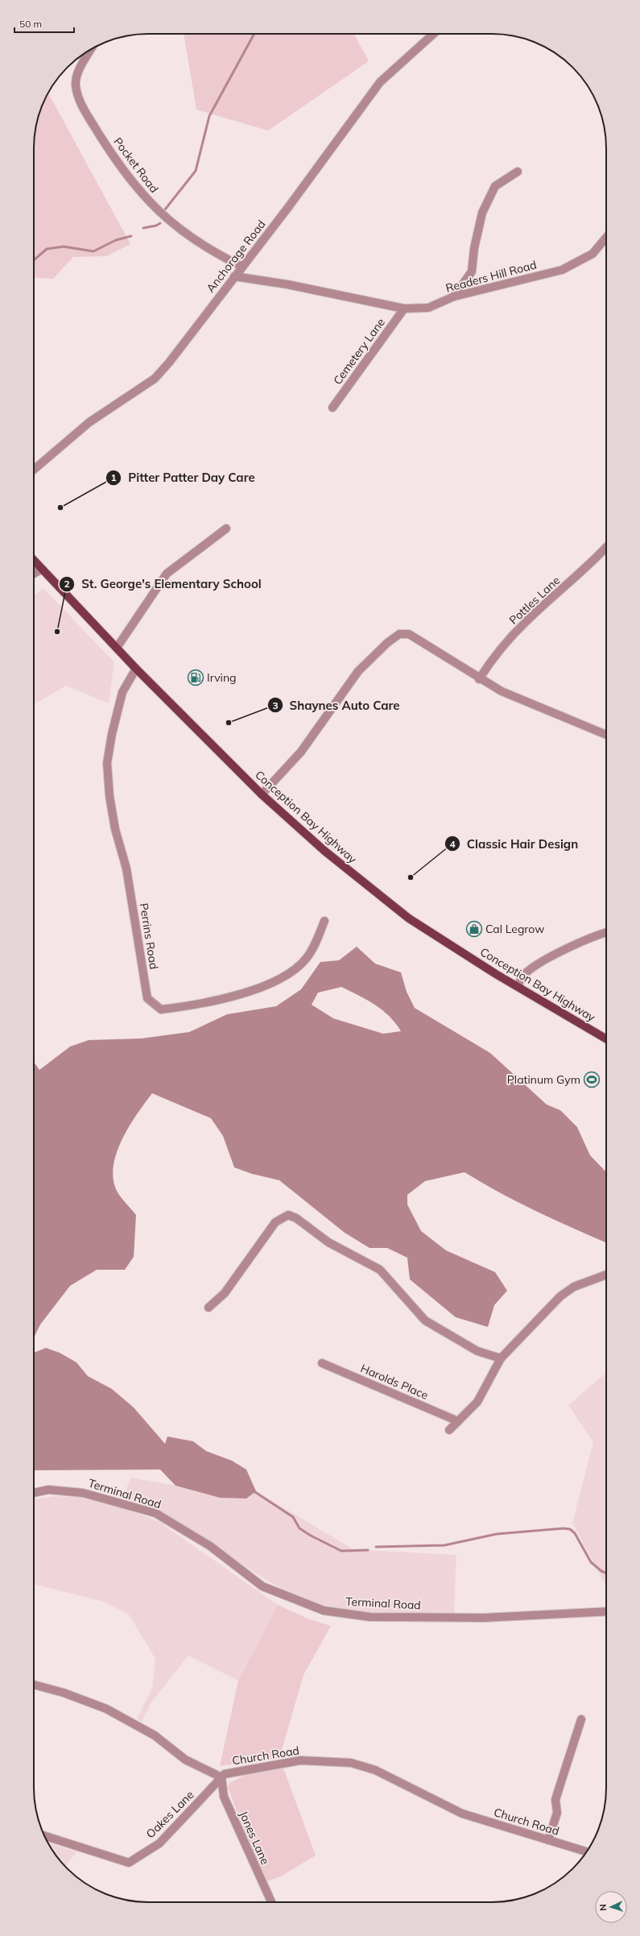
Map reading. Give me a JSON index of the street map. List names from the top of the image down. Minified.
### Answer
{"streets":{"main road":["Conception Bay Highway"],"street":["Pocket Road","Anchorage Road","Readers Hill Road","Cemetery Lane","Pottles Lane","Perrins Road","Harolds Place","Terminal Road","Church Road","Oakes Lane","Jones Lane"]},"crossings":[["Pocket Road","Anchorage Road"],["Anchorage Road","Readers Hill Road"],["Readers Hill Road","Cemetery Lane"],["Conception Bay Highway","Perrins Road"],["Church Road","Oakes Lane"],["Church Road","Jones Lane"],["Oakes Lane","Jones Lane"]],"places":{"other":["Pitter Patter Day Care","St. George's Elementary School","Shaynes Auto Care","Classic Hair Design"],"fuel station":["Irving"],"shop":["Cal Legrow"],"sports":["Platinum Gym"]},"scale_bar":"50 m","north":"left"}
